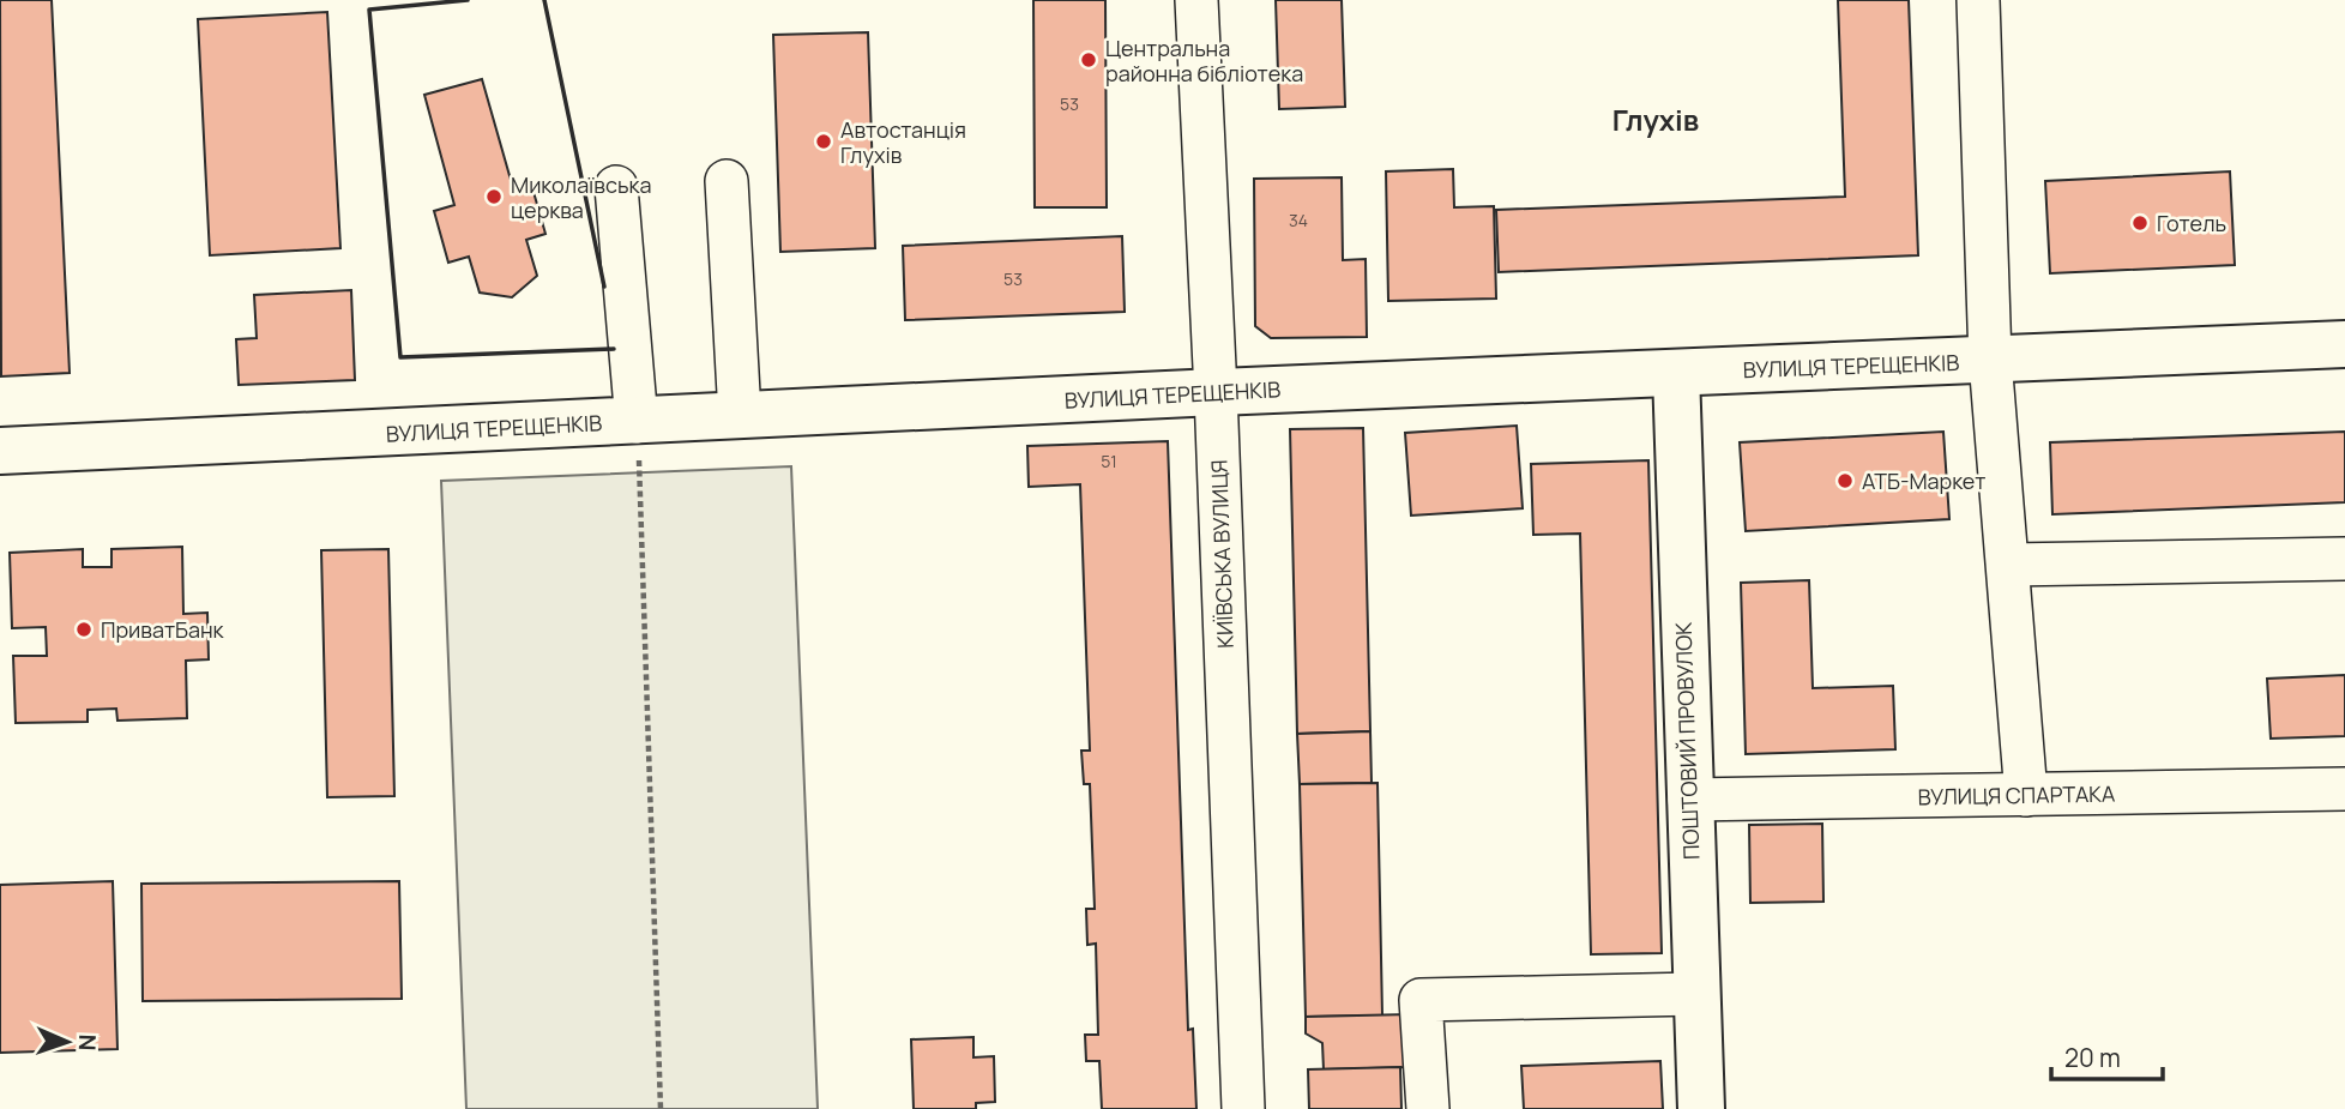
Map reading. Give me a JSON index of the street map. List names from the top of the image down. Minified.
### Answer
{"streets":{"main road":["ВУЛИЦЯ ТЕРЕЩЕНКІВ","ПОШТОВИЙ ПРОВУЛОК"],"street":["КИЇВСЬКА ВУЛИЦЯ","ВУЛИЦЯ СПАРТАКА"]},"crossings":[["ВУЛИЦЯ ТЕРЕЩЕНКІВ","КИЇВСЬКА ВУЛИЦЯ"],["ВУЛИЦЯ ТЕРЕЩЕНКІВ","ПОШТОВИЙ ПРОВУЛОК"],["ПОШТОВИЙ ПРОВУЛОК","ВУЛИЦЯ СПАРТАКА"]],"districts":["Глухів"],"places":["Центральна районна бібліотека","Автостанція Глухів","Миколаївська церква","Готель","АТБ-Маркет","ПриватБанк"],"house_numbers":["53","34","53","51"],"scale_bar":"20 m","north":"right"}
